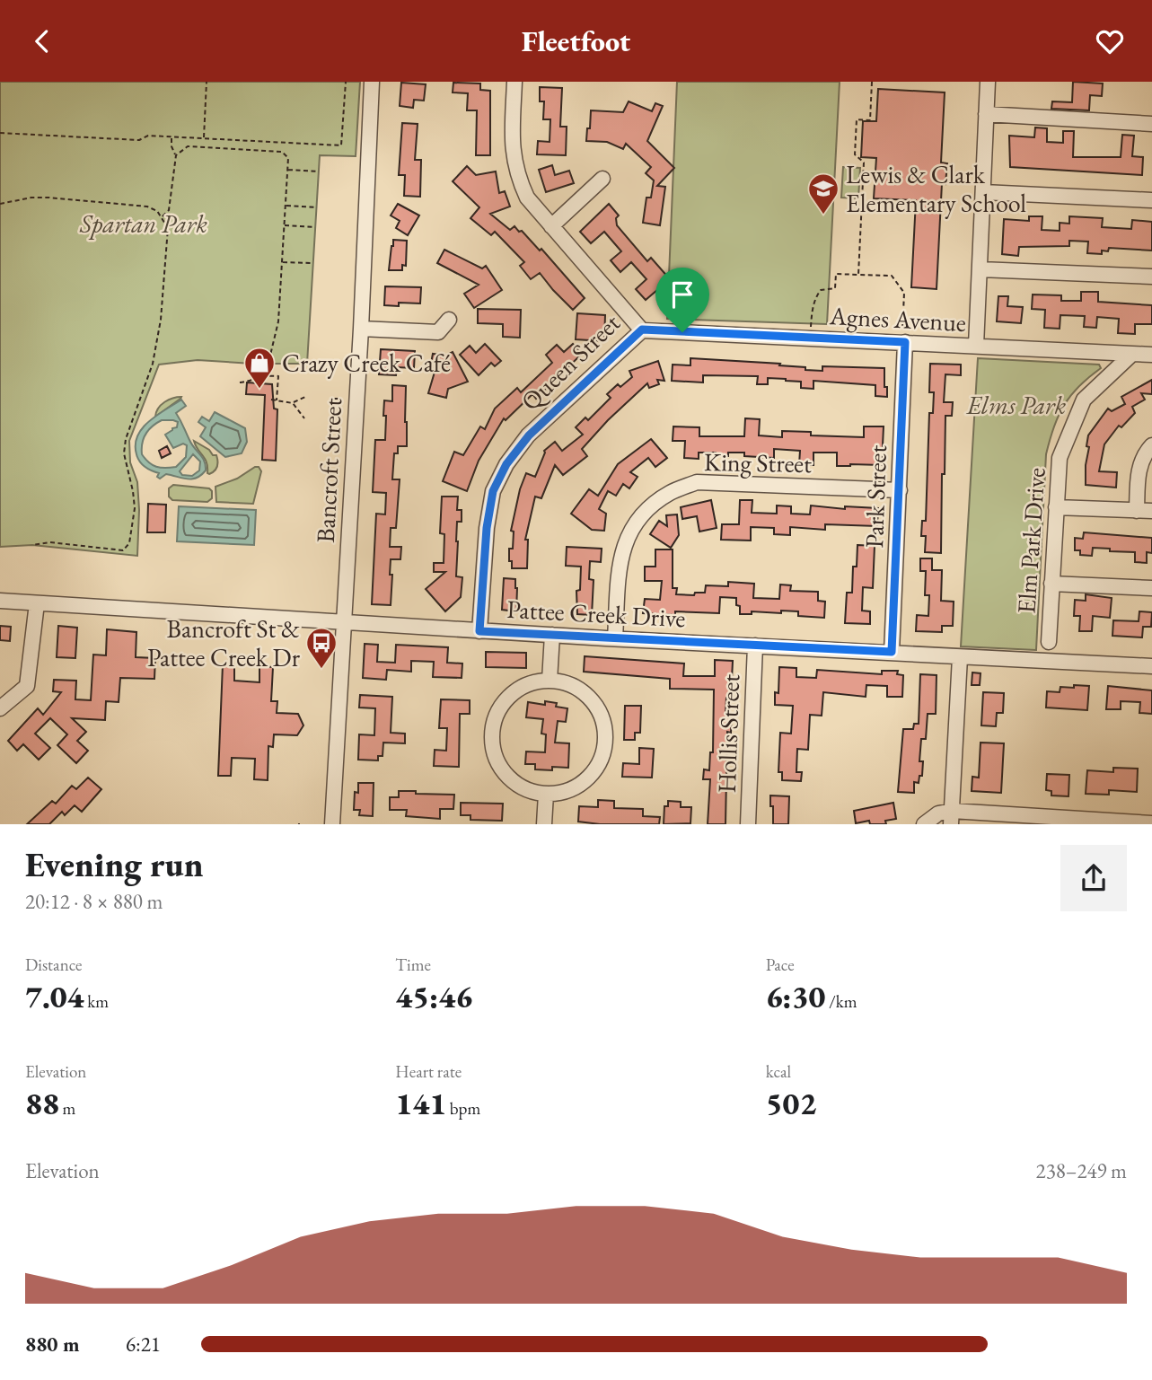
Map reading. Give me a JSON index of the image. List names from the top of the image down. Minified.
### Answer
{"streets":{"street":["Agnes Avenue","Queen Street","King Street","Bancroft Street","Park Street","Elm Park Drive","Pattee Creek Drive","Hollis Street"]},"crossings":[["Agnes Avenue","Queen Street"],["Agnes Avenue","Park Street"],["Agnes Avenue","Elm Park Drive"],["Queen Street","Pattee Creek Drive"],["King Street","Park Street"],["King Street","Pattee Creek Drive"],["Bancroft Street","Pattee Creek Drive"],["Park Street","Pattee Creek Drive"],["Pattee Creek Drive","Hollis Street"]],"parks":["Spartan Park","Elms Park"],"places":{"school or university":["Lewis & Clark Elementary School"],"shop":["Crazy Creek Café"],"bus stop":["Bancroft St & Pattee Creek Dr"]},"page":{"header":"Fleetfoot","heading":["Evening run","20:12 · 8 × 880 m"],"stats":[["Distance","7.04 km"],["Time","45:46"],["Pace","6:30 /km"],["Elevation","88 m"],["Heart rate","141 bpm"],["kcal","502"]],"chart":["Elevation","238–249 m"],"list":[{"name":"880 m","note":"6:21"}]}}
